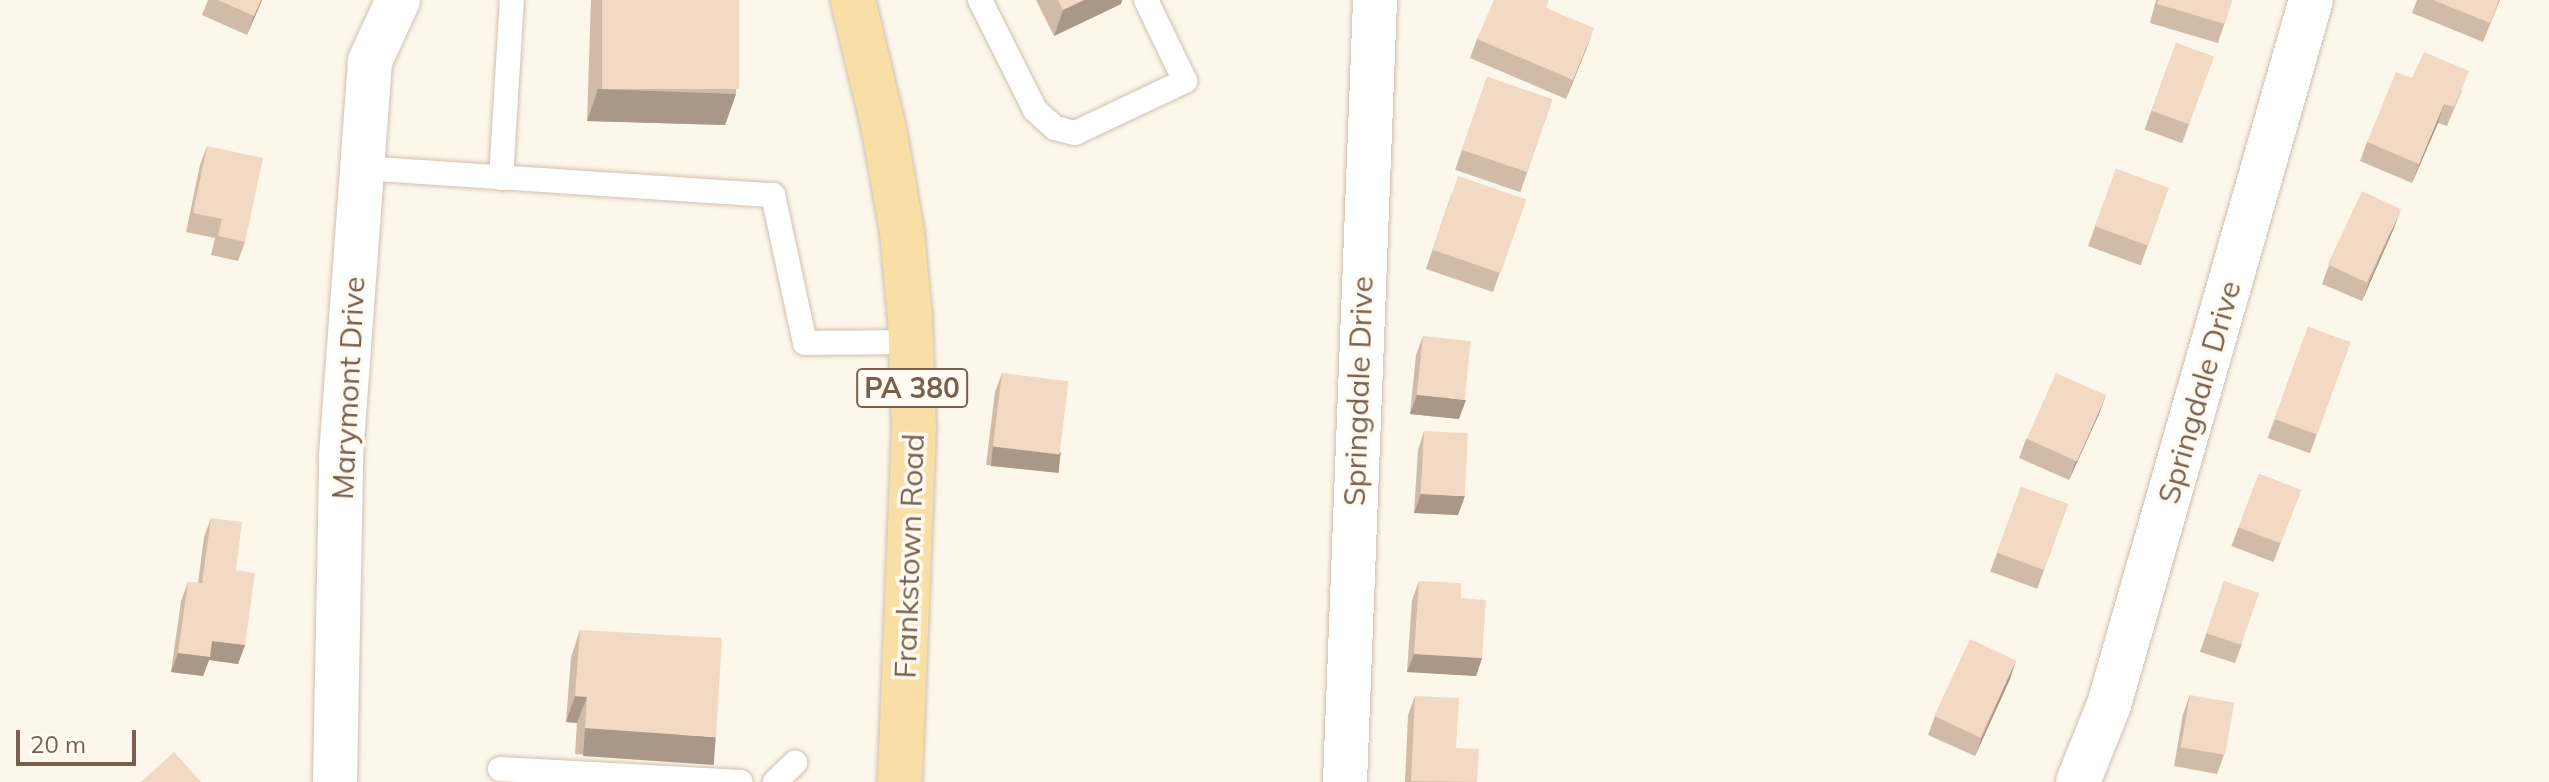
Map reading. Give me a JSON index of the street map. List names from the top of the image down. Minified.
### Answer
{"streets":{"main road":["PA 380","Frankstown Road"],"street":["Marymont Drive","Springdale Drive"]},"scale_bar":"20 m"}
